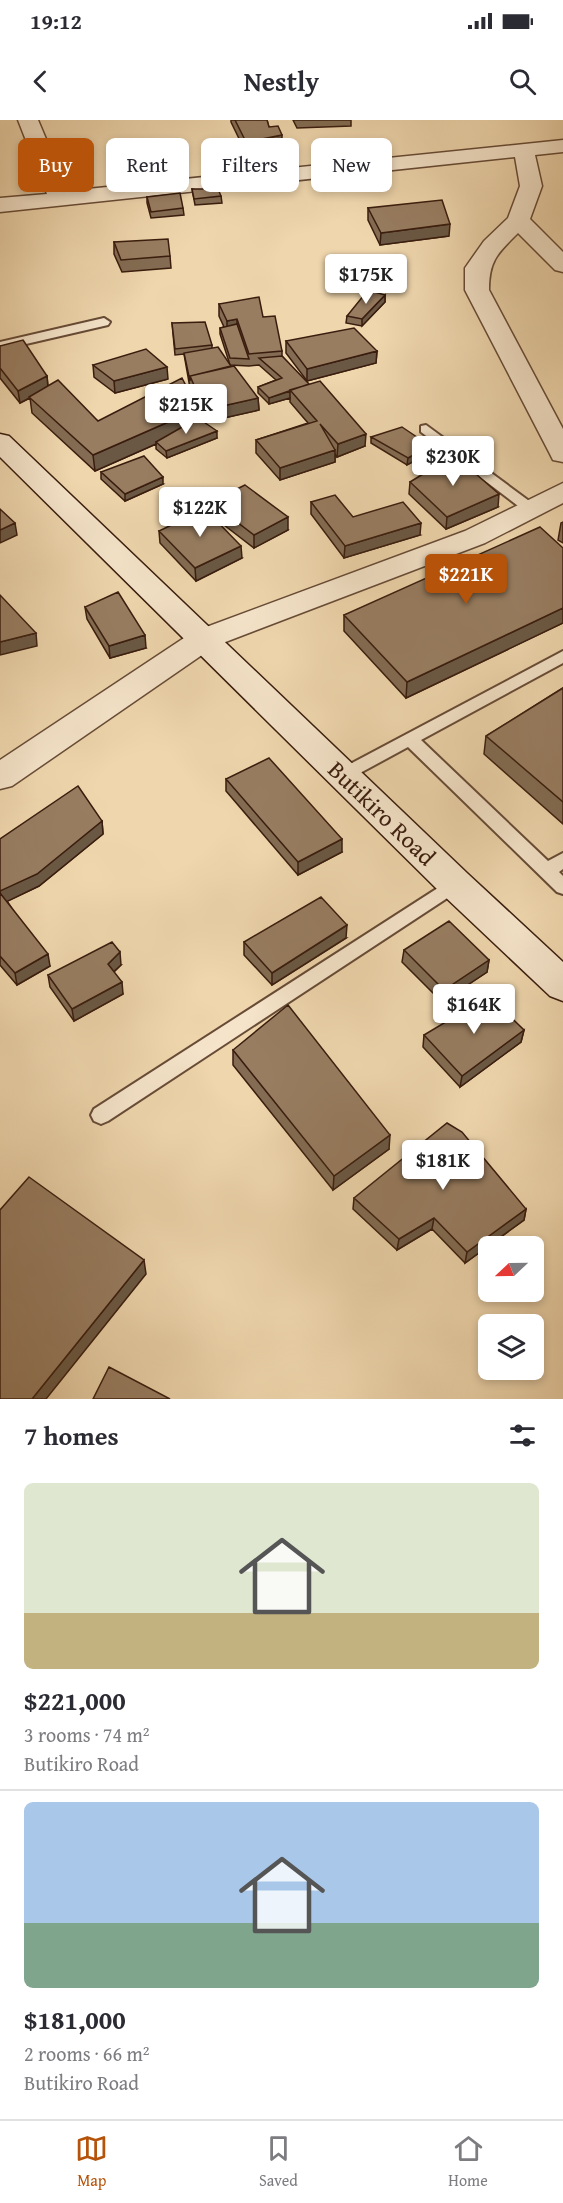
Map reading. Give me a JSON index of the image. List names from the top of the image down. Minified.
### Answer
{"streets":{"street":["Butikiro Road"]},"north":"left","page":{"status":"19:12","header":"Nestly","chip":["Buy","Rent","Filters","New"],"price":["$175K","$215K","$230K","$122K","$221K","$164K","$181K"],"heading":"7 homes","list":[{"name":"$221,000","note":"3 rooms · 74 m² · Butikiro Road"},{"name":"$181,000","note":"2 rooms · 66 m² · Butikiro Road"}],"tabs":["Map","Saved","Home"]}}
